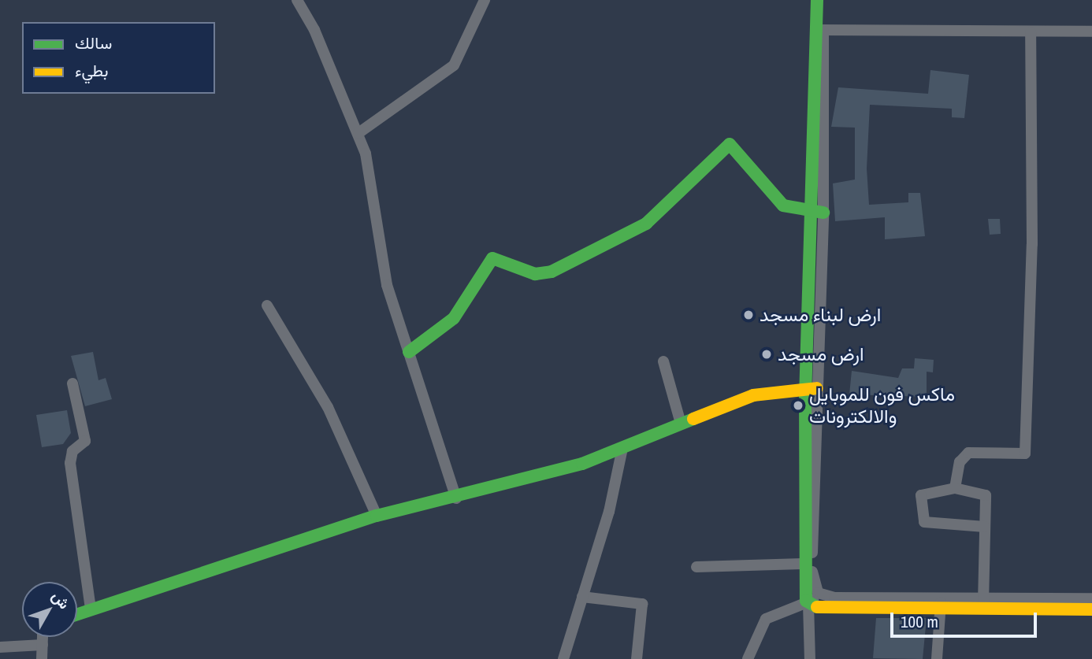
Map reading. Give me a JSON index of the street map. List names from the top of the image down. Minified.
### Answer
{"places":["ارض لبناء مسجد","ارض مسجد","ماكس فون للموبايل والالكترونات"],"legend":["سالك","بطيء"],"scale_bar":"100 m","north":"top right"}
